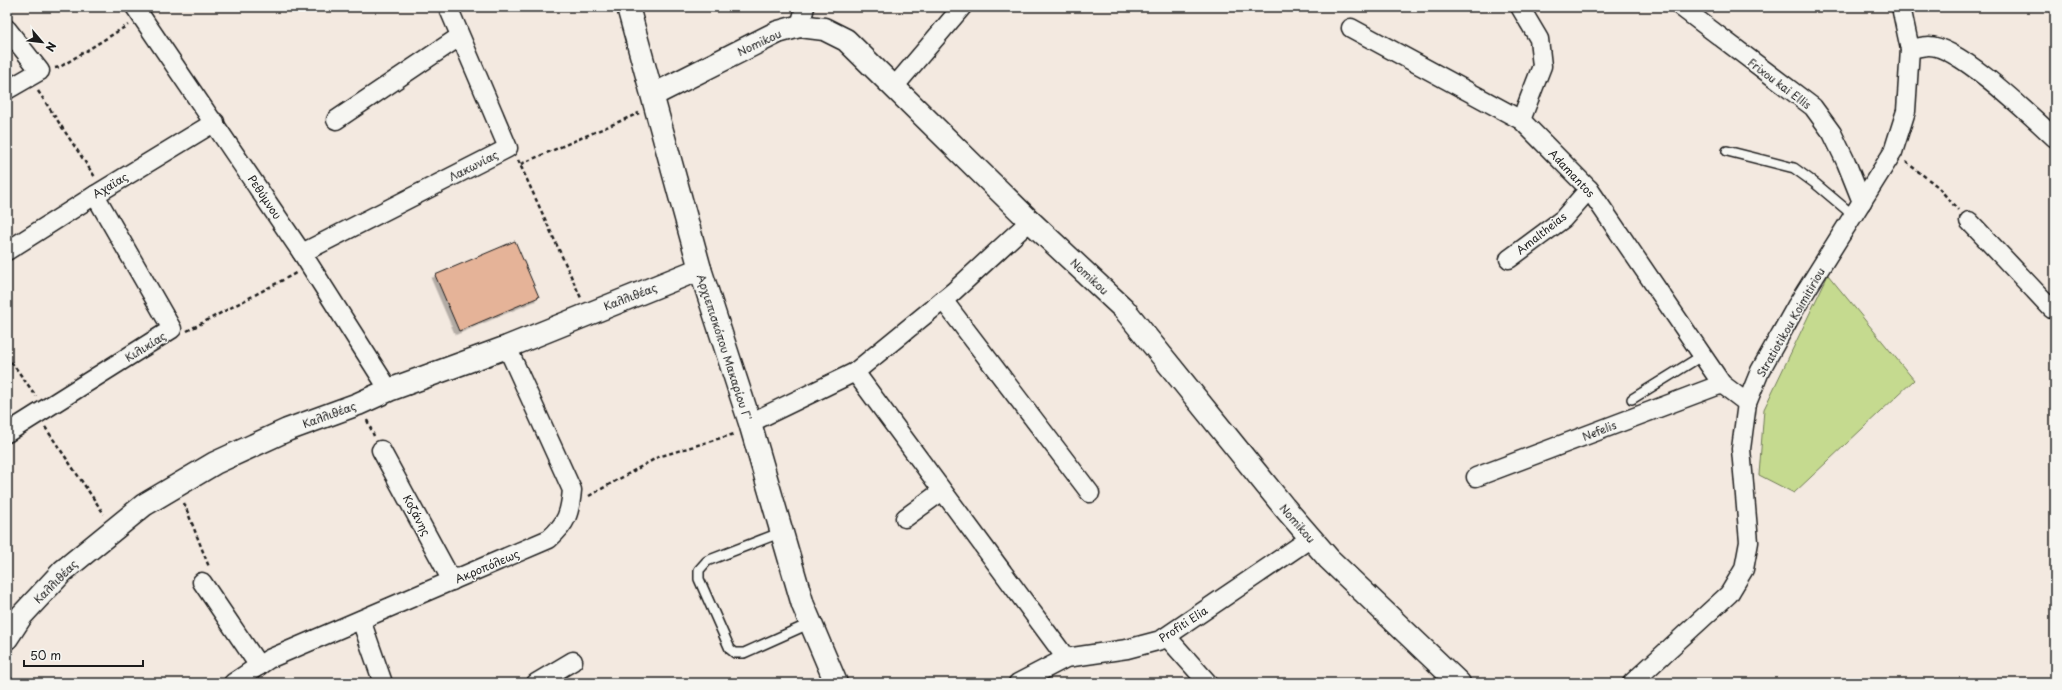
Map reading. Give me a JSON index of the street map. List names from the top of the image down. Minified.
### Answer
{"streets":{"street":["Nomikou","Frixou kai Ellis","Λακωνίας","Adamantos","Αχαϊας","Ρεθύμνου","Amaltheias","Καλλιθέας","Stratiotikou Koimitiriou","Κιλικίας","Αρχιεπισκόπου Μακαρίου Γ'","Nefelis","Κοζάνης","Ακροπόλεως","Profiti Elia"]},"crossings":[["Nomikou","Αρχιεπισκόπου Μακαρίου Γ'"],["Nomikou","Profiti Elia"],["Frixou kai Ellis","Stratiotikou Koimitiriou"],["Λακωνίας","Ρεθύμνου"],["Adamantos","Amaltheias"],["Adamantos","Stratiotikou Koimitiriou"],["Adamantos","Nefelis"],["Αχαϊας","Ρεθύμνου"],["Αχαϊας","Κιλικίας"],["Ρεθύμνου","Καλλιθέας"],["Καλλιθέας","Αρχιεπισκόπου Μακαρίου Γ'"],["Καλλιθέας","Ακροπόλεως"],["Κοζάνης","Ακροπόλεως"]],"scale_bar":"50 m","north":"bottom right"}
